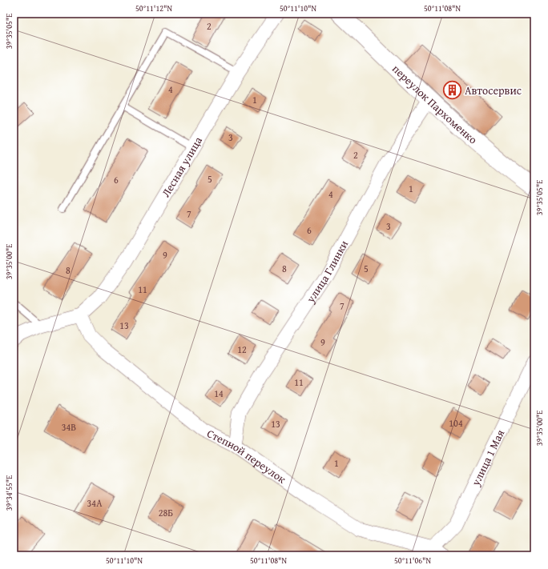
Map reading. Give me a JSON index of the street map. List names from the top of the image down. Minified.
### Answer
{"streets":{"street":["переулок Пархоменко","Лесная улица","улица Глинки","Степной переулок","улица 1 Мая"]},"crossings":[["переулок Пархоменко","улица Глинки"],["Лесная улица","Степной переулок"],["улица Глинки","Степной переулок"],["Степной переулок","улица 1 Мая"]],"places":{"building":["Автосервис"]},"house_numbers":["2","4","1","3","2","5","6","1","4","7","3","6","9","8","5","8","11","7","13","9","12","11","14","104","13","34В","1","34А","28Б"],"coordinates":["50°11'12\"N","50°11'10\"N","50°11'08\"N","39°35'05\"E","39°35'00\"E","39°34'55\"E","50°11'06\"N"]}
